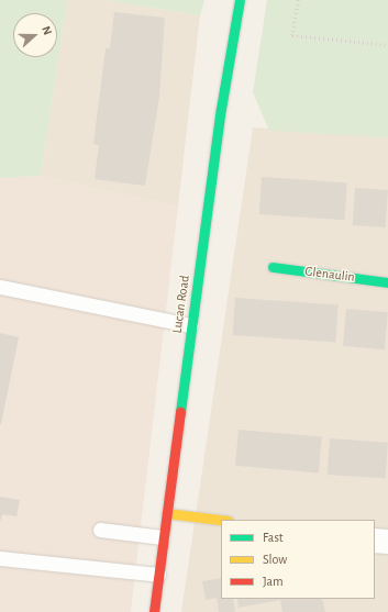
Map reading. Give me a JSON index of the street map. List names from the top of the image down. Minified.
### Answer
{"streets":{"main road":["Glenaulin","Lucan Road"]},"legend":["Fast","Slow","Jam"],"north":"right"}
